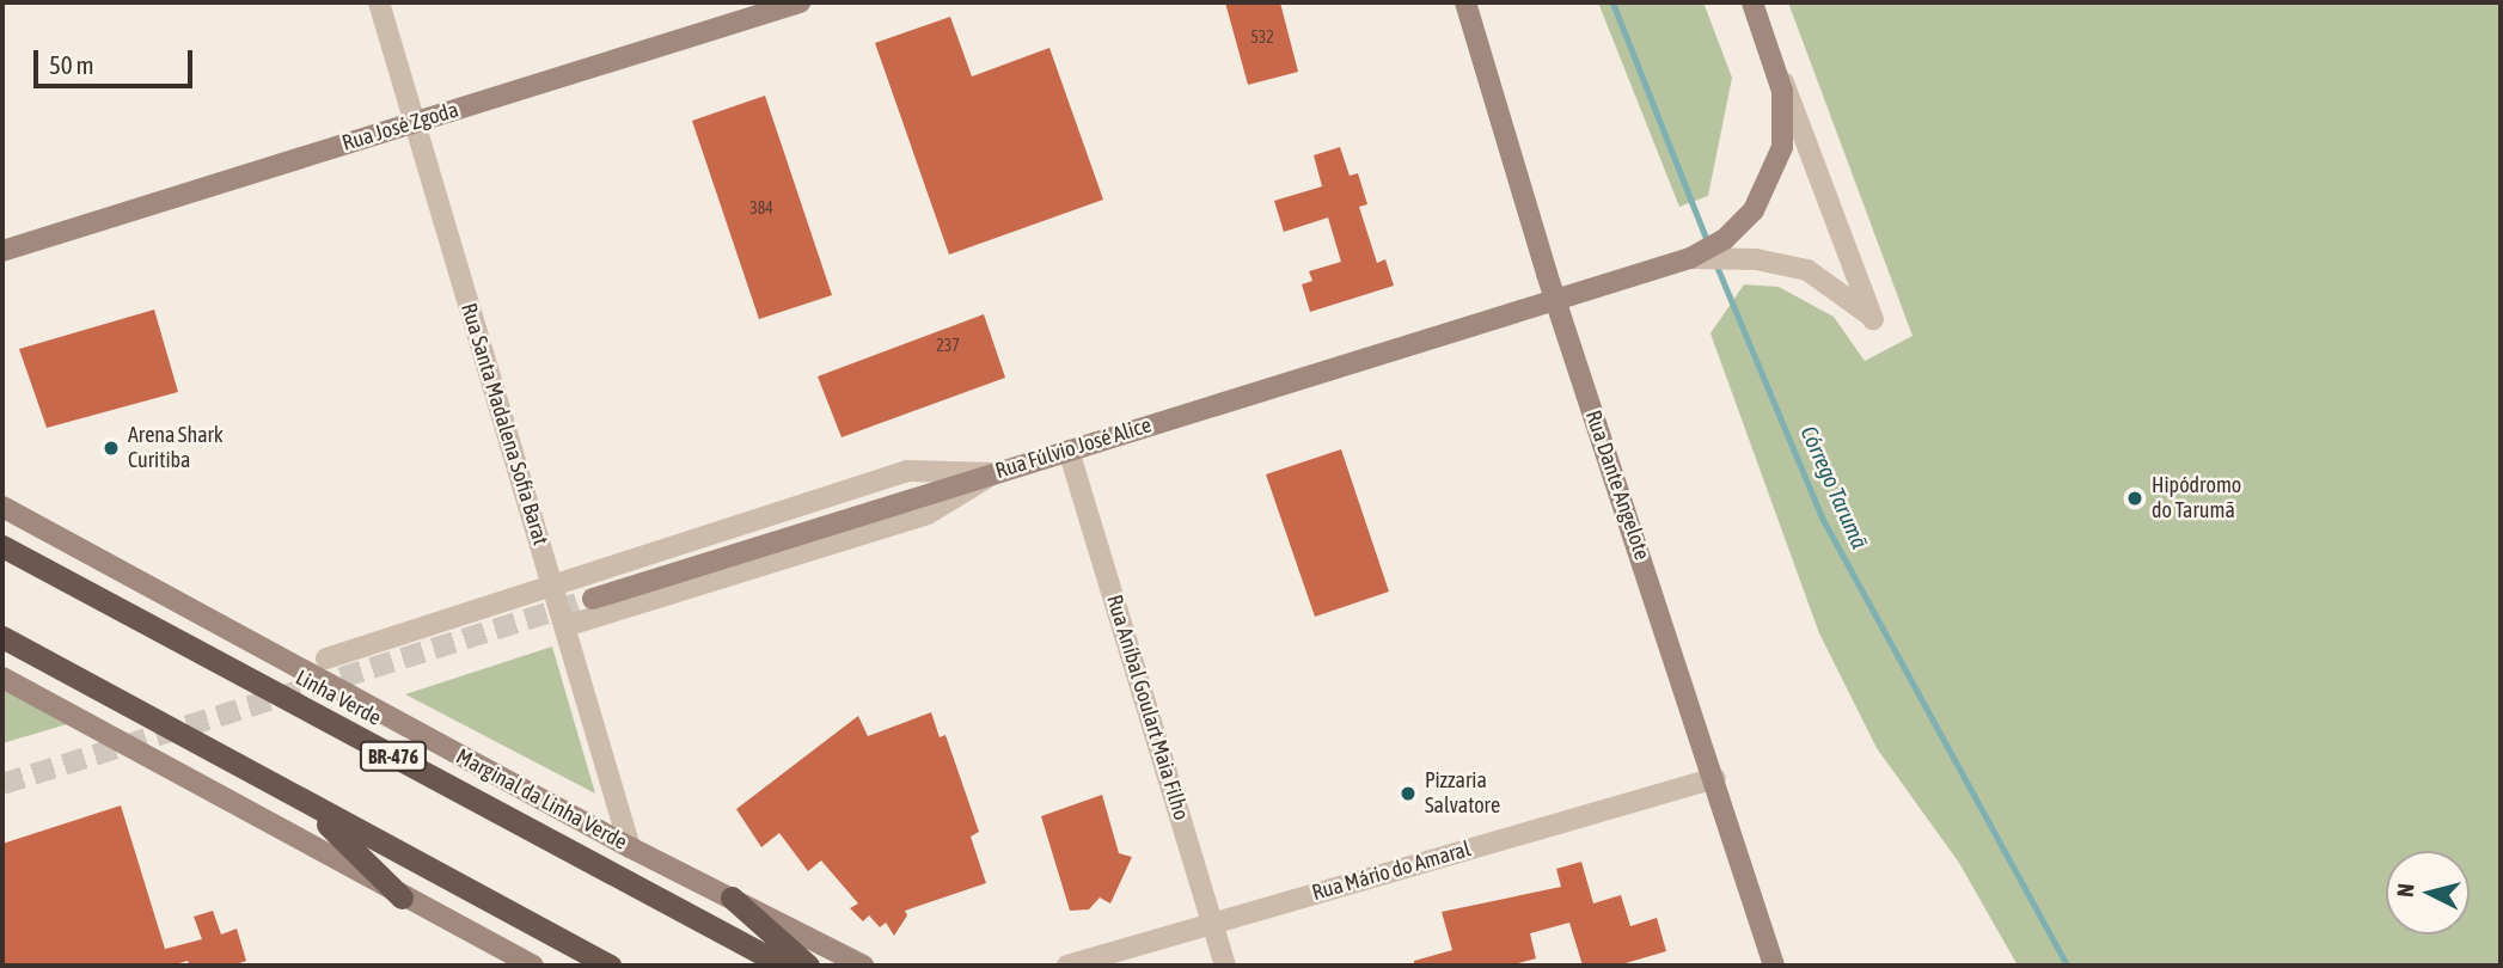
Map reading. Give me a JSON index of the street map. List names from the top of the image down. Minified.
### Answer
{"streets":{"highway":["Linha Verde","BR-476"],"main road":["Rua José Zgoda","Rua Fúlvio José Alice","Rua Dante Angelote","Marginal da Linha Verde"],"street":["Rua Santa Madalena Sofia Barat","Rua Aníbal Goulart Maia Filho","Rua Mário do Amaral"]},"crossings":[["Rua José Zgoda","Rua Santa Madalena Sofia Barat"],["Rua Santa Madalena Sofia Barat","Marginal da Linha Verde"],["Rua Fúlvio José Alice","Rua Dante Angelote"],["Rua Fúlvio José Alice","Rua Aníbal Goulart Maia Filho"],["Rua Dante Angelote","Rua Mário do Amaral"],["Rua Aníbal Goulart Maia Filho","Rua Mário do Amaral"]],"water":["Córrego Tarumã"],"places":["Arena Shark Curitiba","Hipódromo do Tarumã","Pizzaria Salvatore"],"house_numbers":["532","384","237"],"scale_bar":"50 m","north":"left"}
